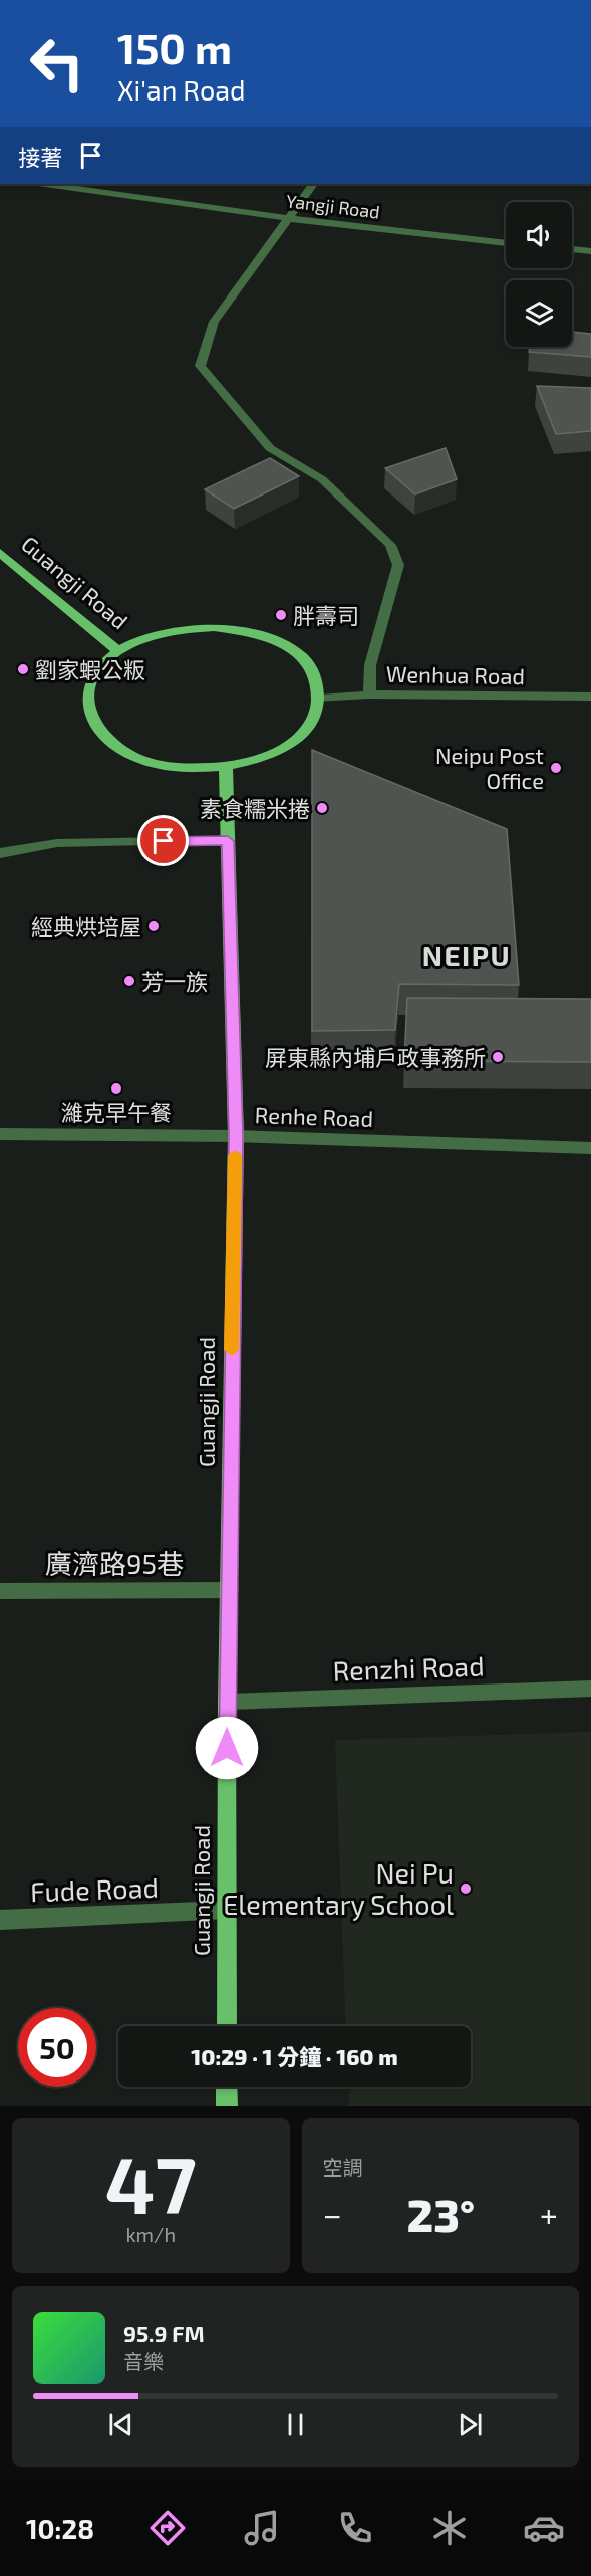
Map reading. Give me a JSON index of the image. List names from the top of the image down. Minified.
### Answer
{"streets":{"main road":["Guangji Road"],"street":["Yangji Road","Wenhua Road","Renhe Road","廣濟路95巷","Renzhi Road","Fude Road"]},"crossings":[["Guangji Road","Wenhua Road"],["Guangji Road","Renhe Road"],["Guangji Road","廣濟路95巷"],["Guangji Road","Renzhi Road"],["Guangji Road","Fude Road"]],"districts":["NEIPU"],"places":["胖壽司","劉家蝦公粄","Neipu Post Office","素食糯米捲","經典烘培屋","芳一族","屏東縣內埔戶政事務所","濰克早午餐","Nei Pu Elementary School"],"page":{"turn":["150 m","Xi'an Road"],"then":"接著","limit":"50","trip":"10:29 · 1 分鐘 · 160 m","tile":[["47","km/h"],"空調"],"heat":["−","23°","+"],"song":["95.9 FM","音樂"],"tabs":"10:28"}}
